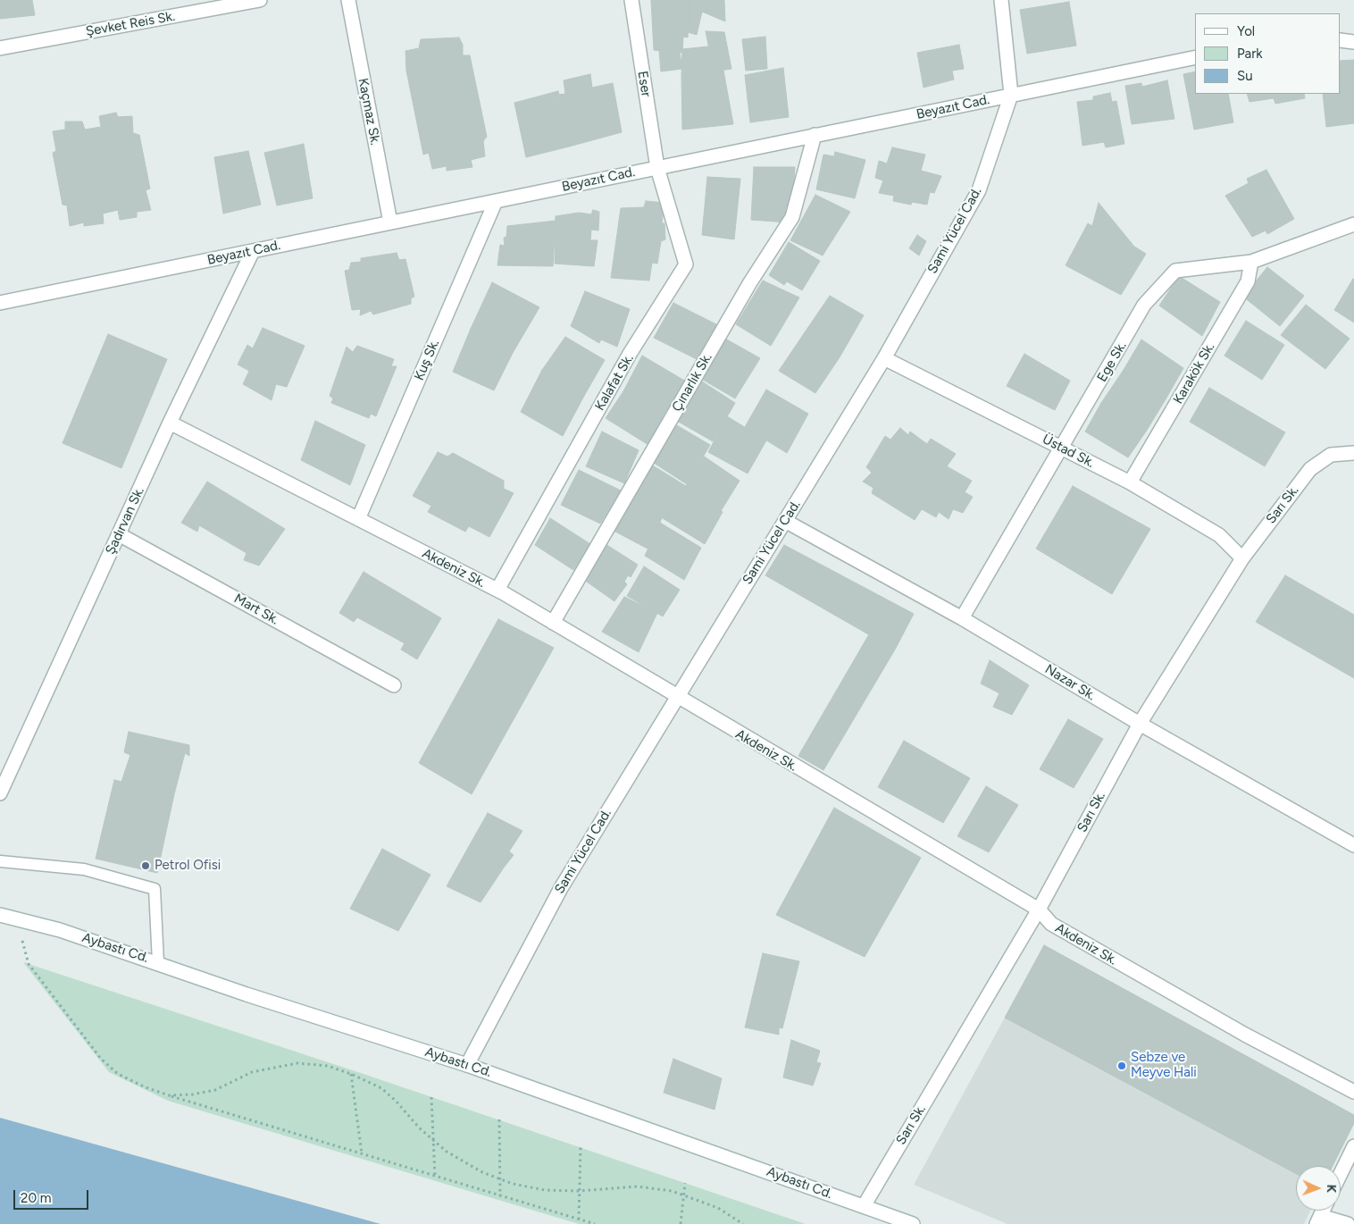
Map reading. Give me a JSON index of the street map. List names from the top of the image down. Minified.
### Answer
{"streets":{"street":["Şevket Reis Sk.","Eser","Beyazıt Cad.","Kaçmaz Sk.","Sami Yücel Cad.","Kuş Sk.","Ege Sk.","Karakök Sk.","Kalafat Sk.","Çınarlık Sk.","Üstad Sk.","Sarı Sk.","Şadırvan Sk.","Akdeniz Sk.","Mart Sk.","Nazar Sk.","Aybastı Cd."]},"crossings":[["Eser","Beyazıt Cad."],["Eser","Kalafat Sk."],["Beyazıt Cad.","Kaçmaz Sk."],["Beyazıt Cad.","Sami Yücel Cad."],["Beyazıt Cad.","Kuş Sk."],["Beyazıt Cad.","Kalafat Sk."],["Beyazıt Cad.","Çınarlık Sk."],["Beyazıt Cad.","Şadırvan Sk."],["Sami Yücel Cad.","Üstad Sk."],["Sami Yücel Cad.","Akdeniz Sk."],["Sami Yücel Cad.","Nazar Sk."],["Sami Yücel Cad.","Aybastı Cd."],["Kuş Sk.","Akdeniz Sk."],["Ege Sk.","Karakök Sk."],["Ege Sk.","Üstad Sk."],["Ege Sk.","Nazar Sk."],["Karakök Sk.","Üstad Sk."],["Kalafat Sk.","Akdeniz Sk."],["Çınarlık Sk.","Akdeniz Sk."],["Üstad Sk.","Sarı Sk."],["Sarı Sk.","Akdeniz Sk."],["Sarı Sk.","Nazar Sk."],["Sarı Sk.","Aybastı Cd."],["Şadırvan Sk.","Akdeniz Sk."],["Şadırvan Sk.","Mart Sk."]],"places":["Petrol Ofisi","Sebze ve Meyve Hali"],"legend":["Yol","Park","Su"],"scale_bar":"20 m","north":"right"}
